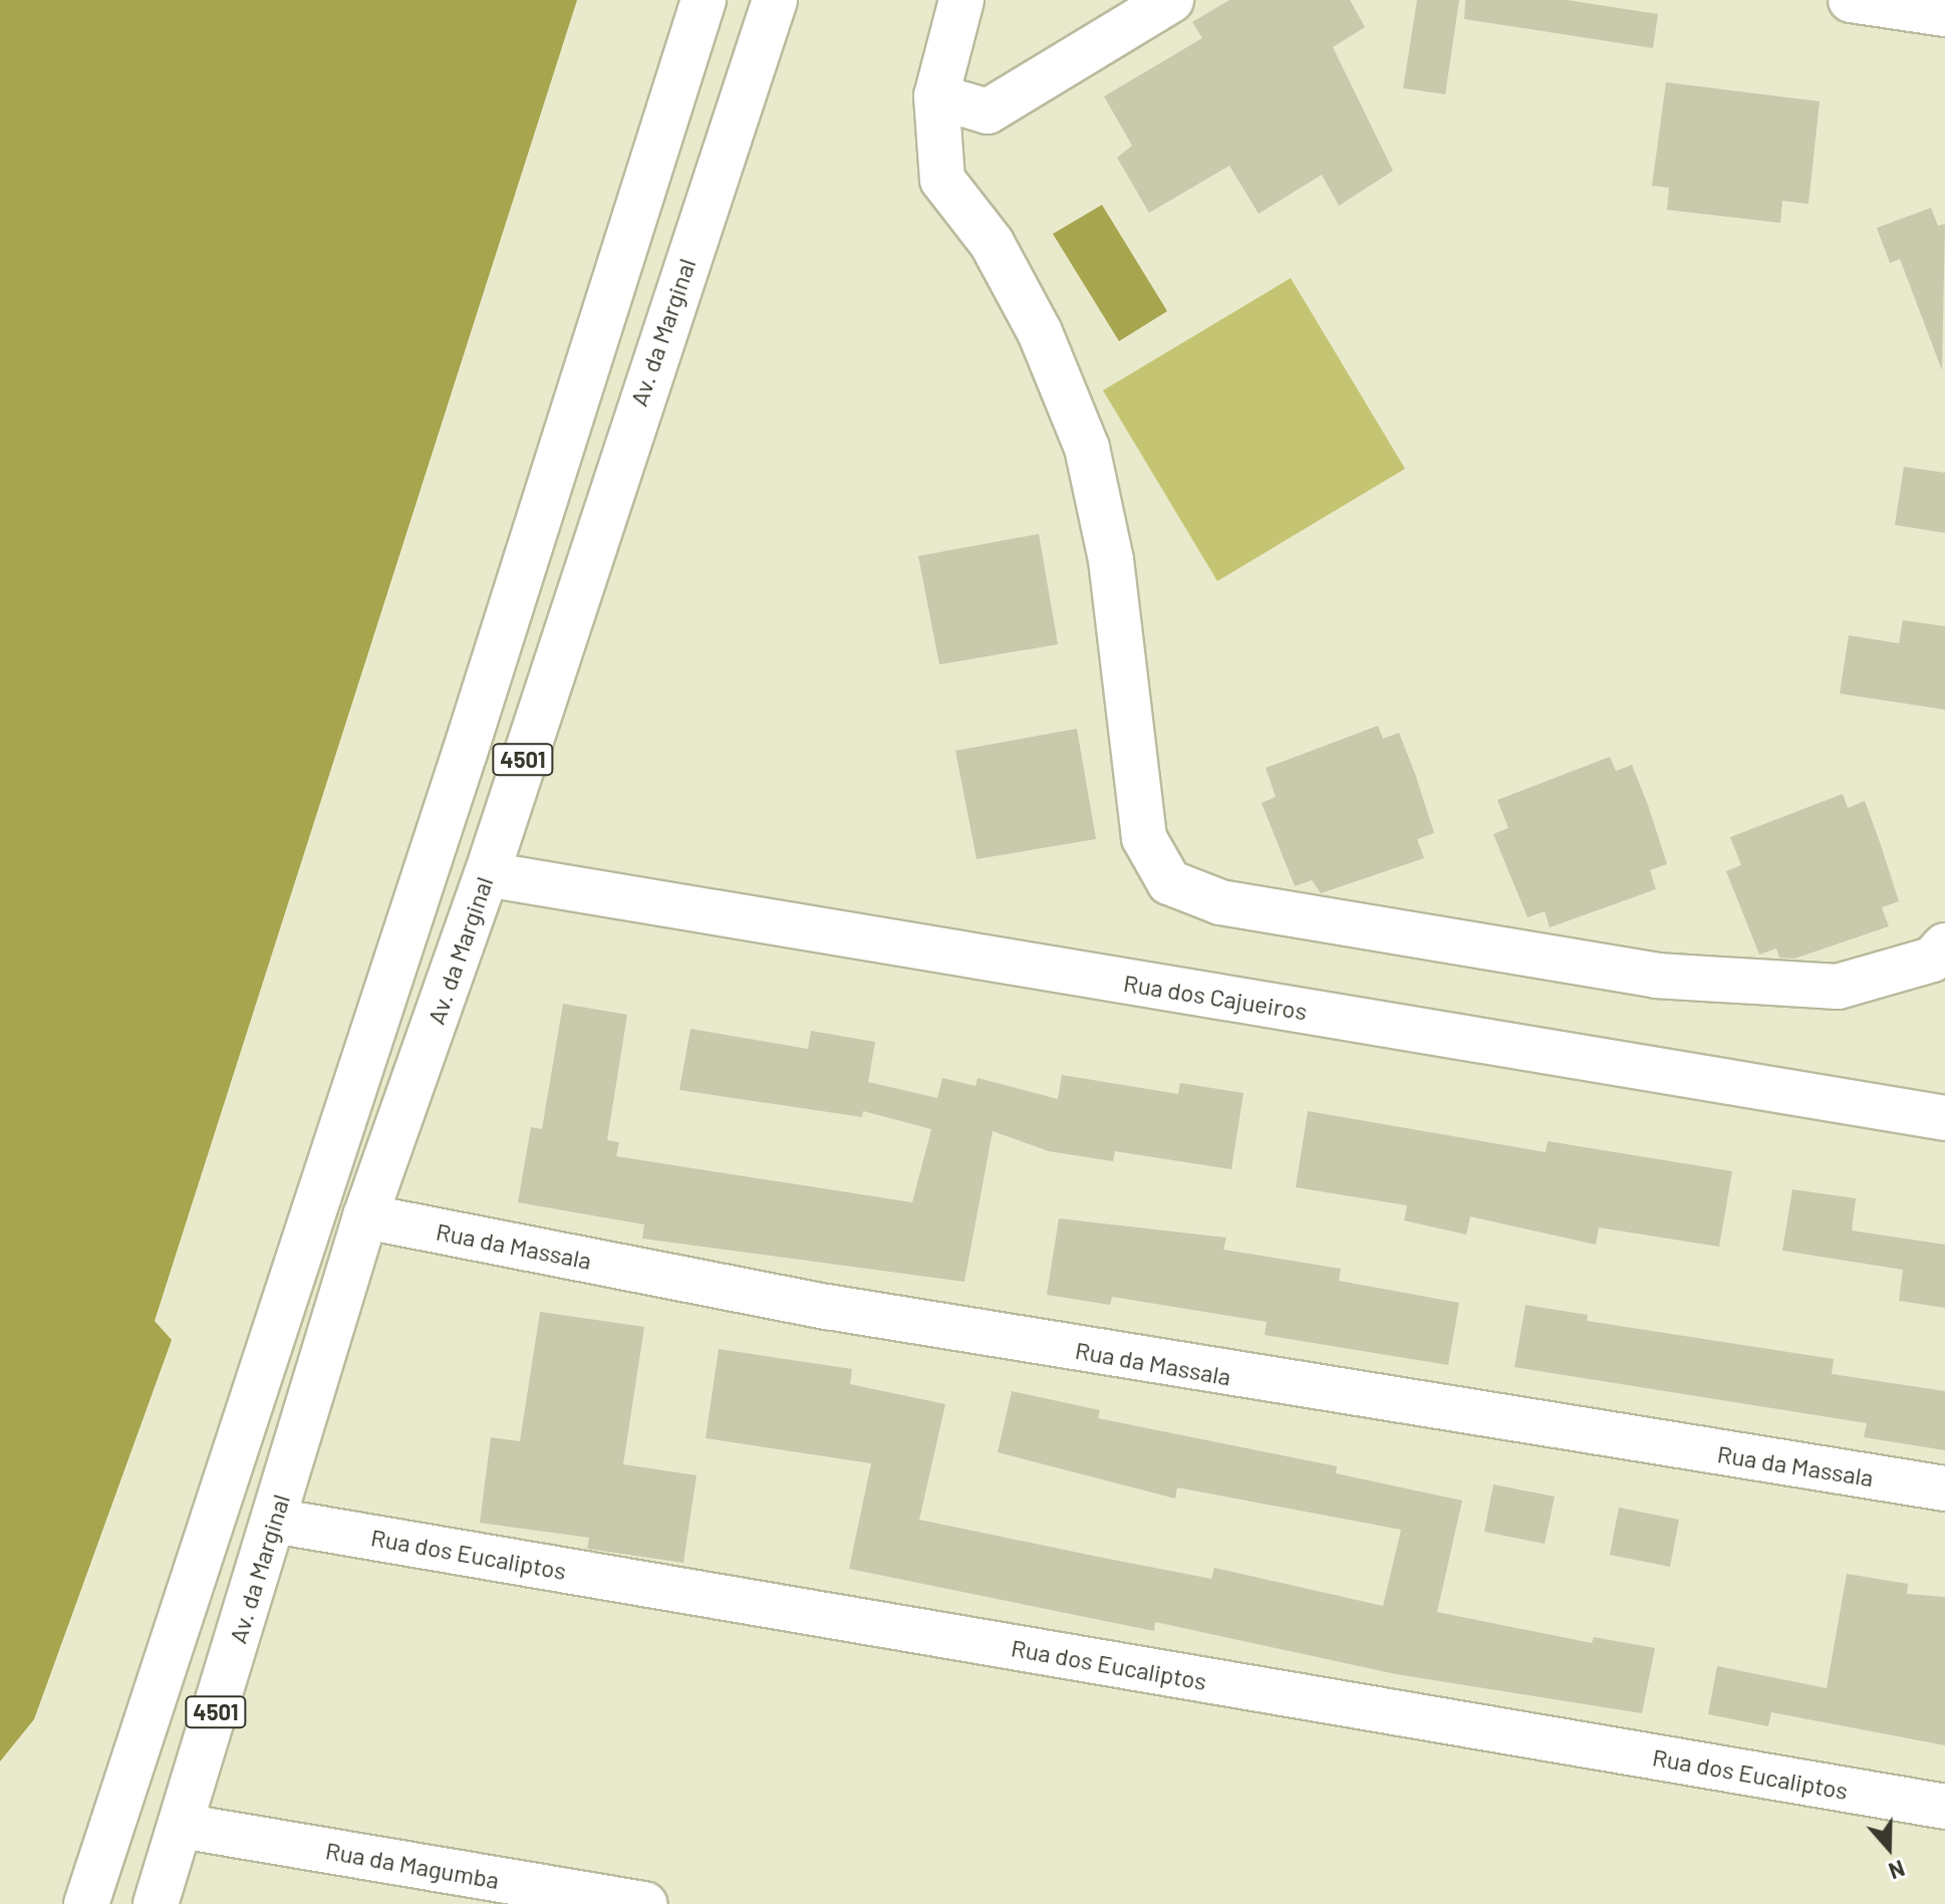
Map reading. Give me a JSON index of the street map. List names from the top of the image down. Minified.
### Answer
{"streets":{"street":["Av. da Marginal","4501","Rua dos Cajueiros","Rua da Massala","Rua dos Eucaliptos","Rua da Magumba"]},"crossings":[["Av. da Marginal","Rua dos Cajueiros"],["Av. da Marginal","Rua da Massala"],["Av. da Marginal","Rua dos Eucaliptos"],["Av. da Marginal","Rua da Magumba"]],"north":"bottom"}
